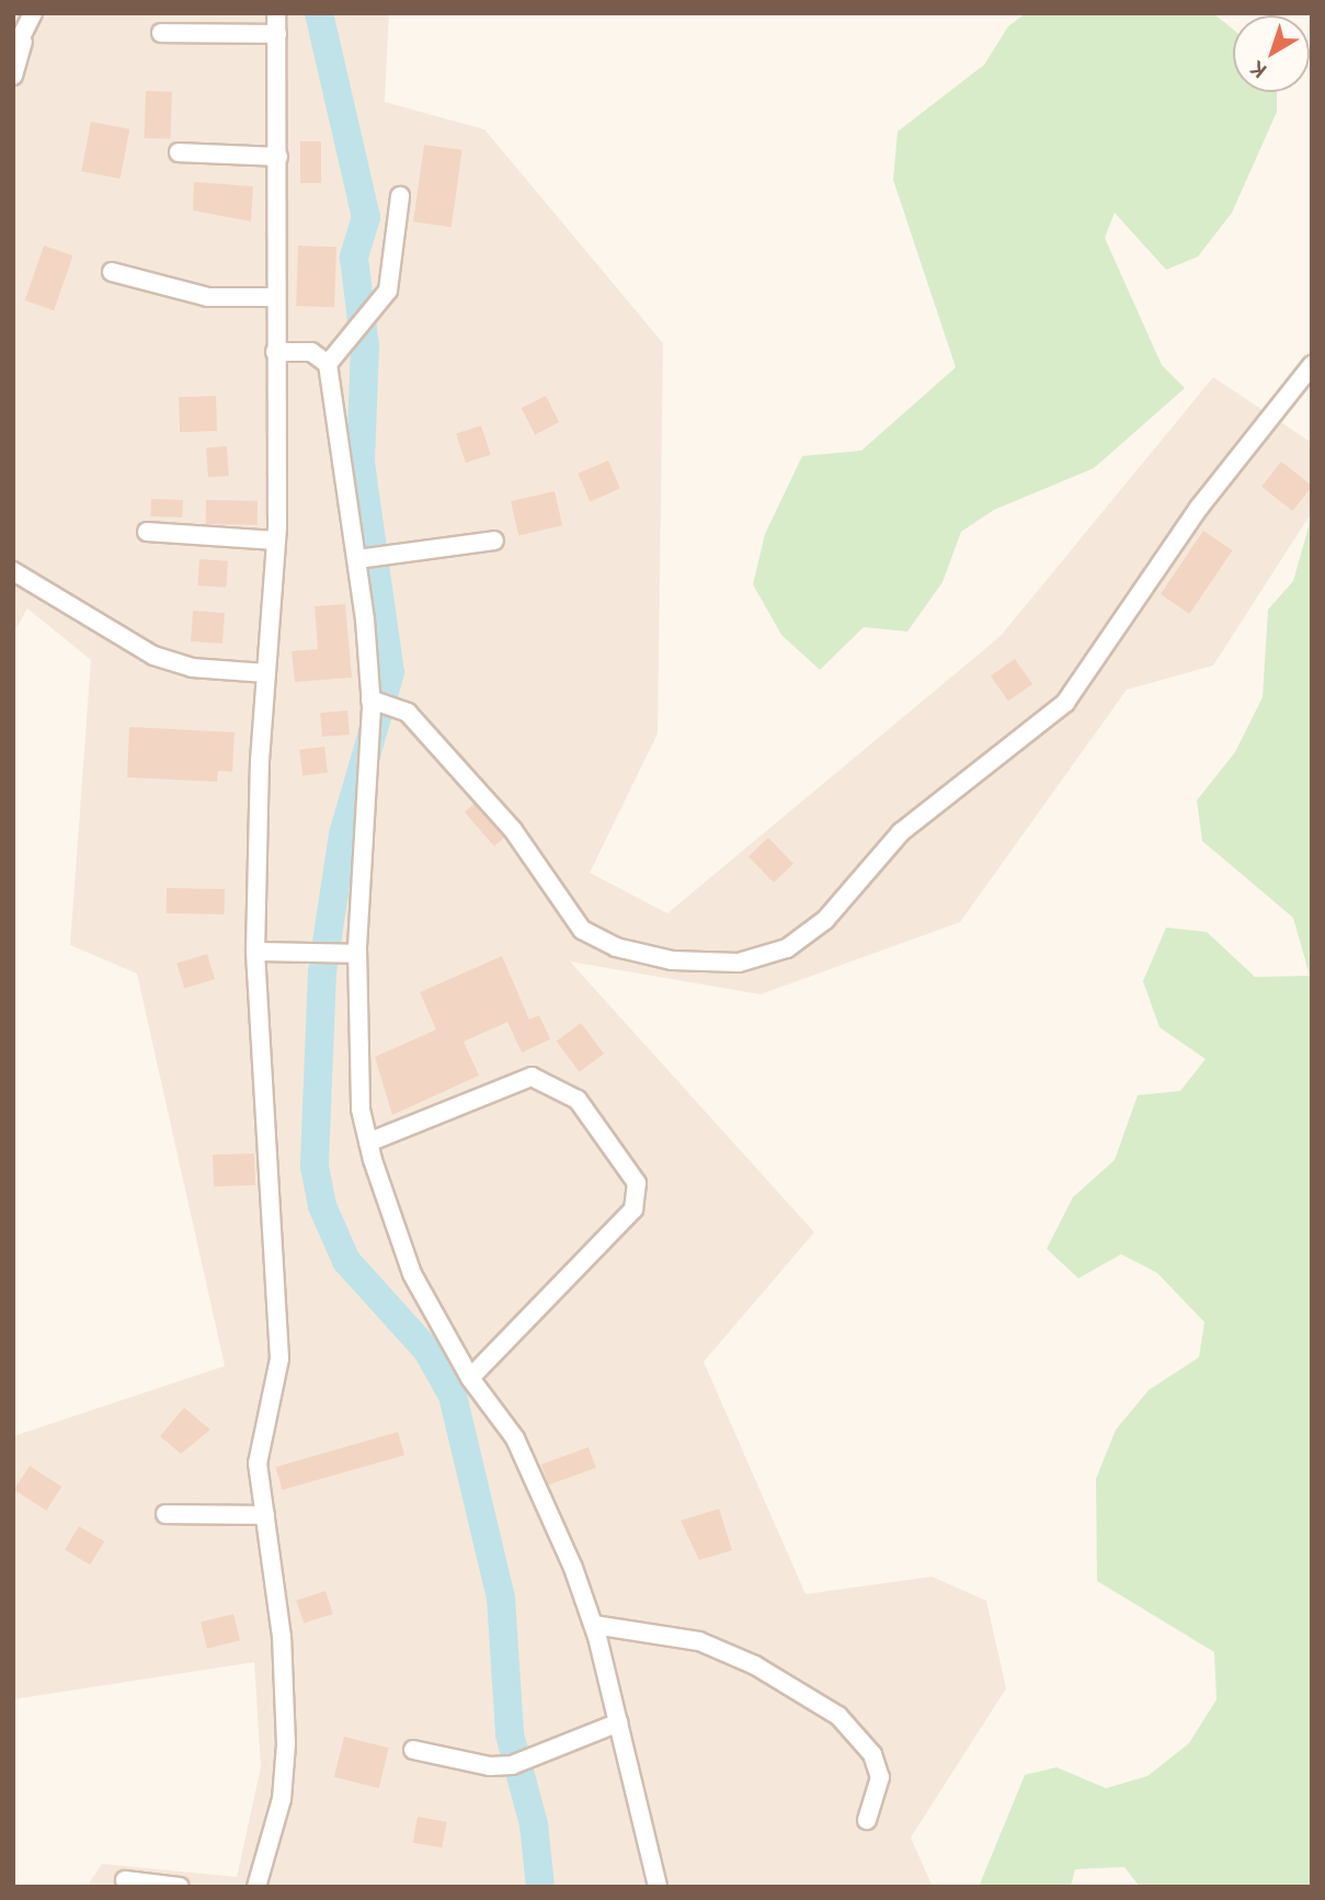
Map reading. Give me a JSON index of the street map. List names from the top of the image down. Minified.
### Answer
{"north":"bottom left"}
